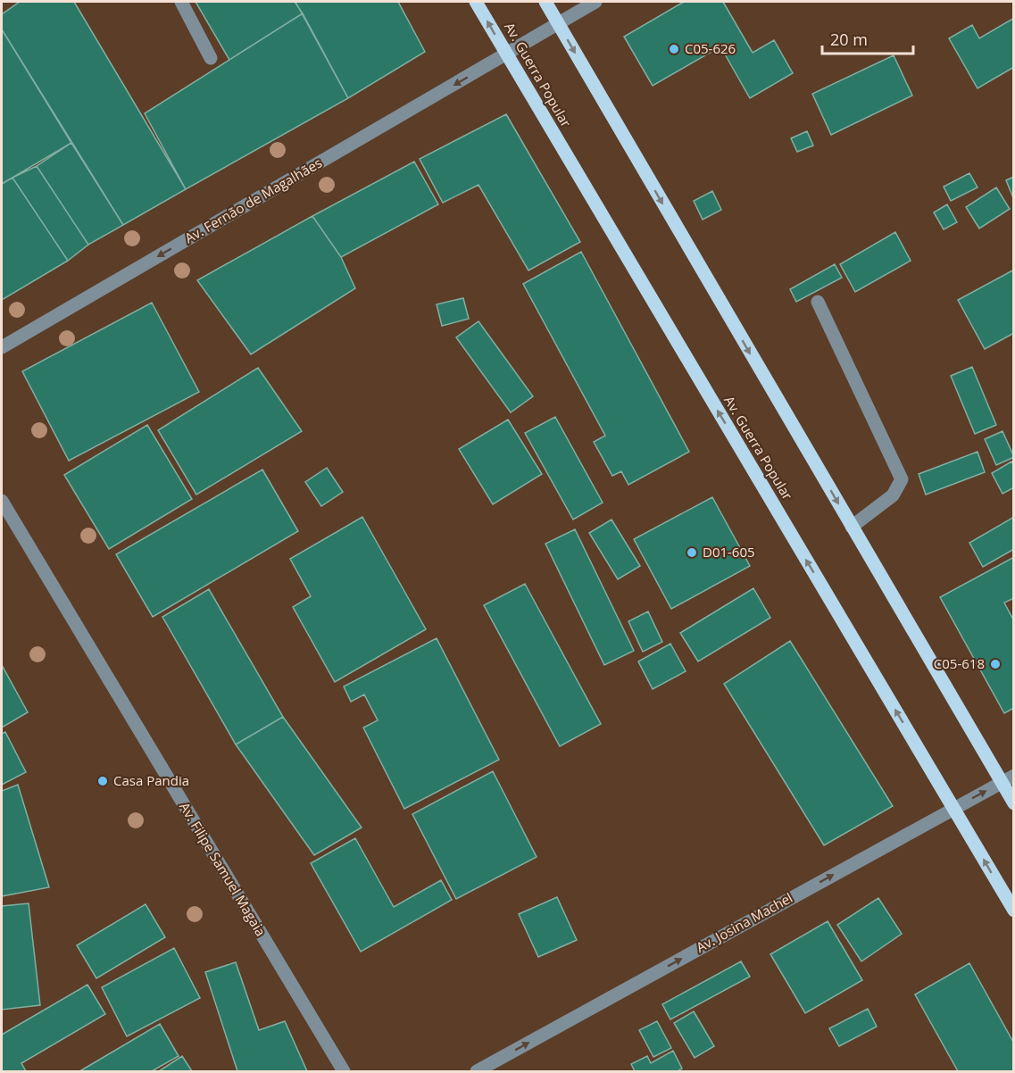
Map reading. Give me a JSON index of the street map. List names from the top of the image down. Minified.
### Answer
{"streets":{"main road":["Av. Guerra Popular"],"street":["Av. Fernão de Magalhães","Av. Filipe Samuel Magaia","Av. Josina Machel"]},"crossings":[["Av. Guerra Popular","Av. Fernão de Magalhães"],["Av. Guerra Popular","Av. Josina Machel"]],"one_way":["Av. Fernão de Magalhães","Av. Josina Machel"],"places":["C05-626","D01-605","C05-618","Casa Pandia"],"scale_bar":"20 m"}
